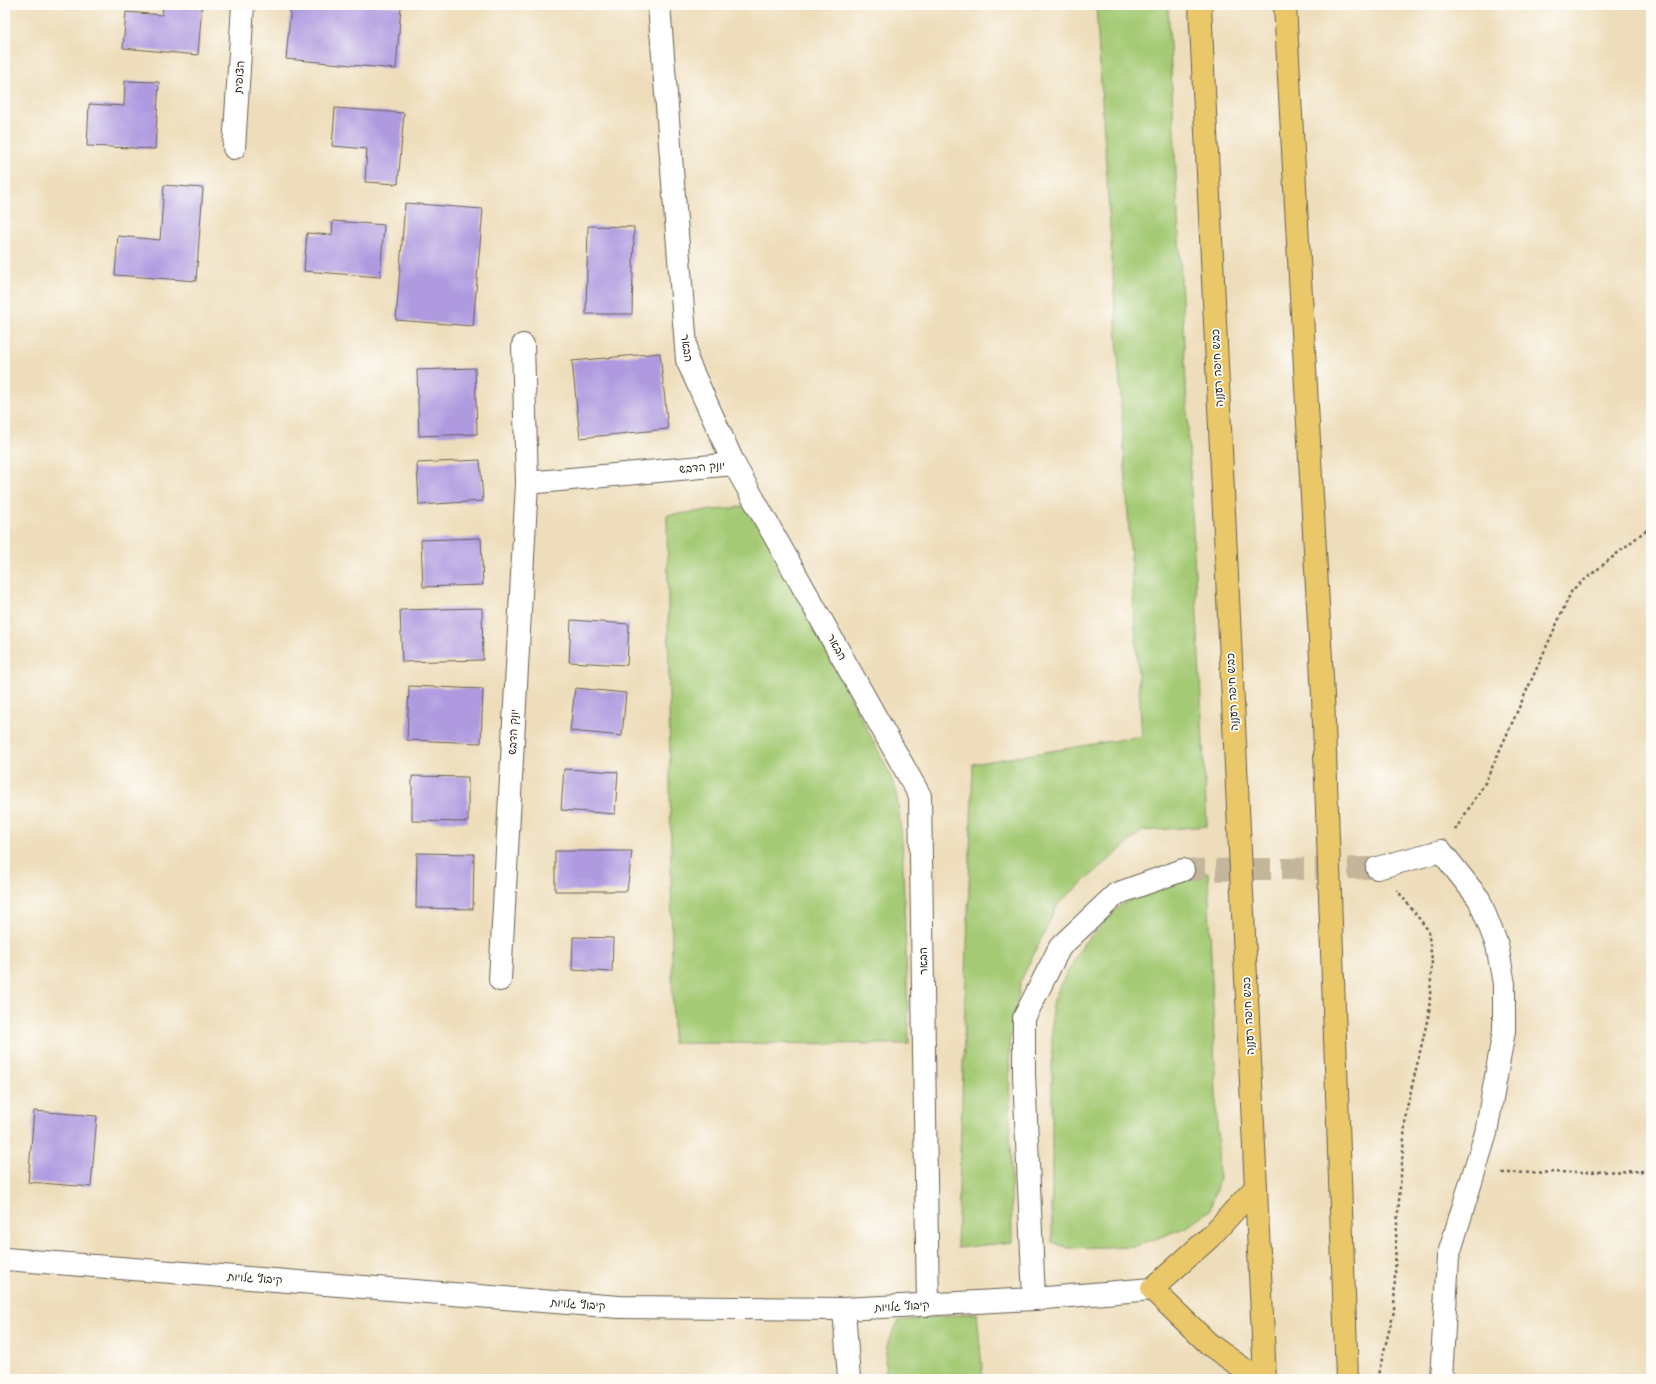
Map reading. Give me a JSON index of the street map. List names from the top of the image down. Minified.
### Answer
{"streets":{"highway":["כביש חיפה רעננה"],"street":["הצופית","הבאר","יונק הדבש","קיבוץ גלויות"]},"crossings":[["הבאר","יונק הדבש"],["הבאר","קיבוץ גלויות"]]}
